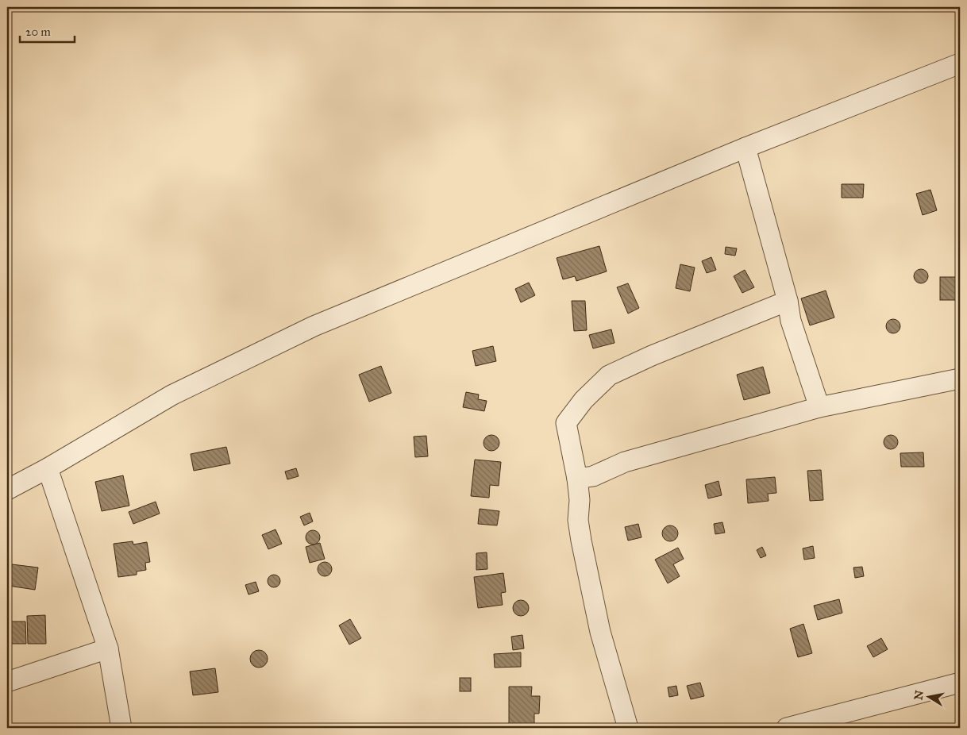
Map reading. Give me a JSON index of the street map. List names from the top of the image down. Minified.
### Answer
{"scale_bar":"20 m","north":"left"}
